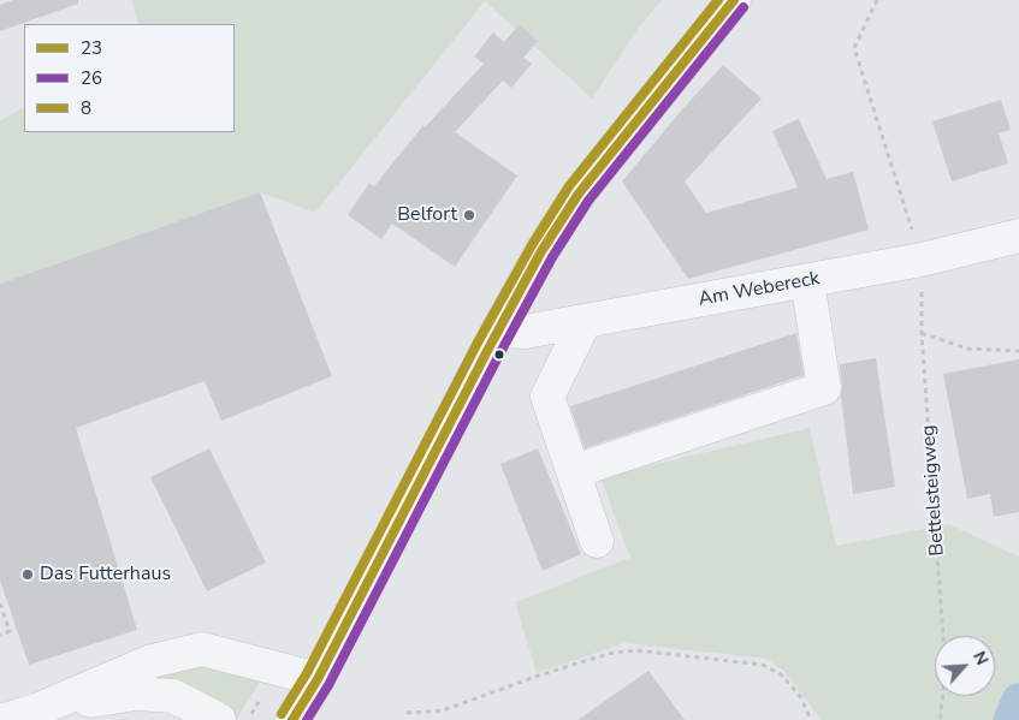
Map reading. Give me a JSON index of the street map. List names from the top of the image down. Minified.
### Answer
{"streets":{"street":["Am Webereck"],"path":["Bettelsteigweg"]},"crossings":[["Am Webereck","Bettelsteigweg"]],"places":["Belfort","Das Futterhaus"],"lines":["transit line 23","transit line 8","transit line 26"],"legend":["23","26","8"],"north":"top right"}
